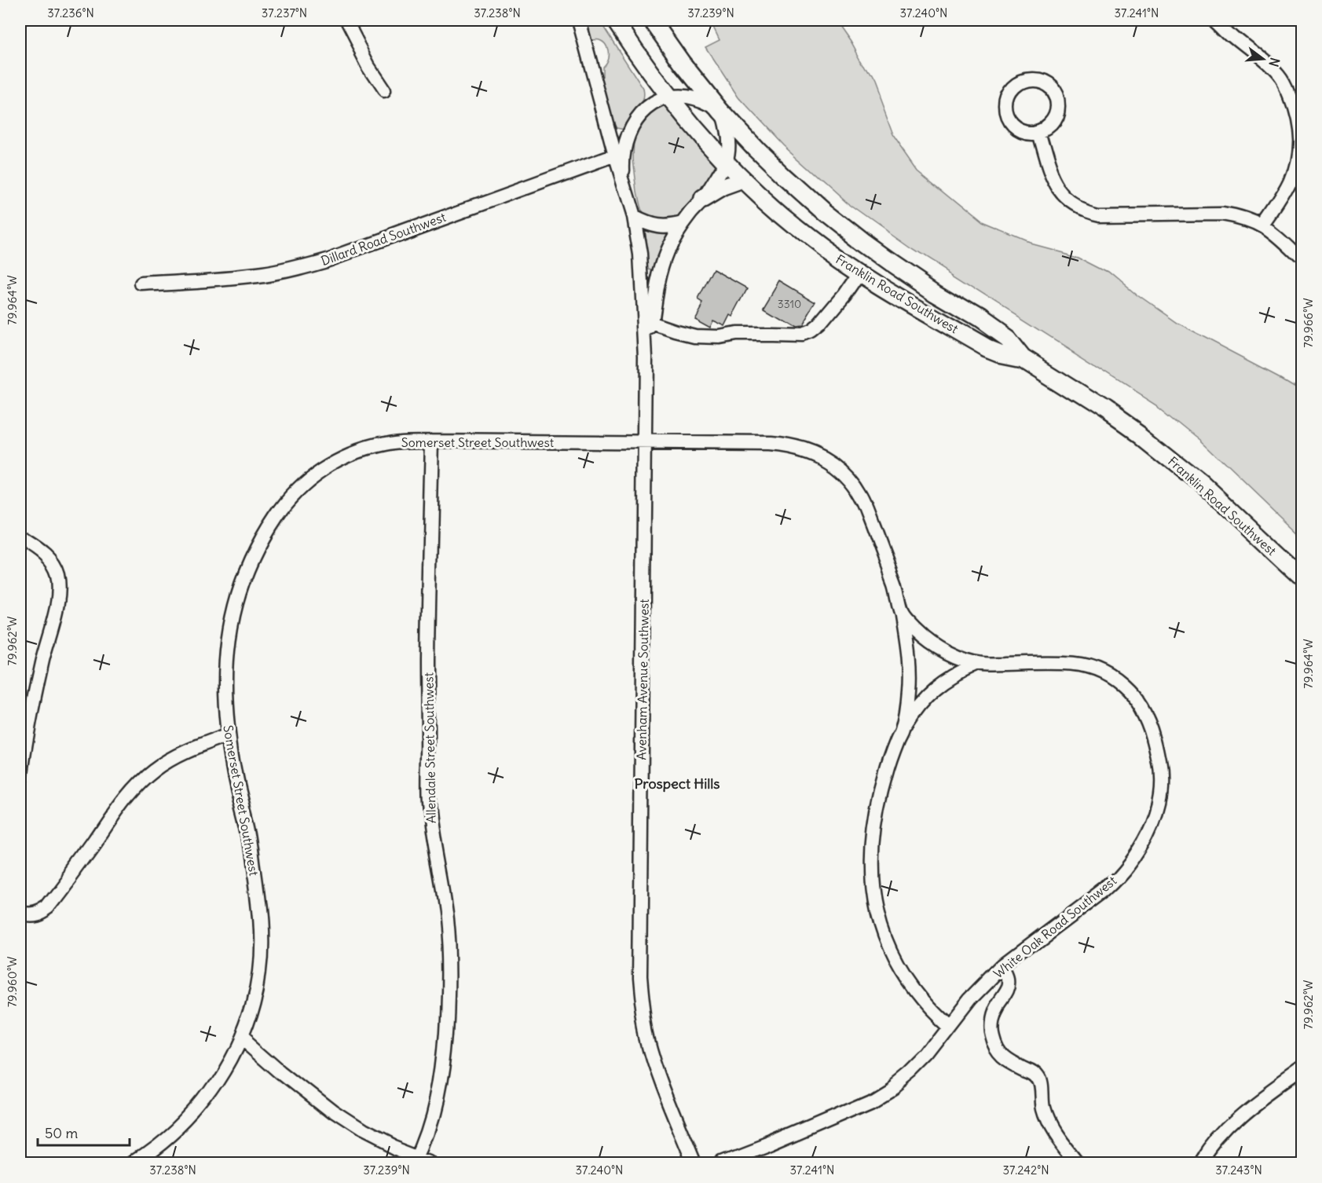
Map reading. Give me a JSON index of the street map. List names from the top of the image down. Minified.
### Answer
{"streets":{"main road":["Franklin Road Southwest"],"street":["Dillard Road Southwest","Somerset Street Southwest","Avenham Avenue Southwest","Allendale Street Southwest","White Oak Road Southwest"]},"crossings":[["Dillard Road Southwest","Avenham Avenue Southwest"],["Franklin Road Southwest","Avenham Avenue Southwest"],["Somerset Street Southwest","Avenham Avenue Southwest"],["Somerset Street Southwest","Allendale Street Southwest"],["Somerset Street Southwest","White Oak Road Southwest"],["Avenham Avenue Southwest","White Oak Road Southwest"]],"districts":["Prospect Hills"],"house_numbers":["3310"],"scale_bar":"50 m","north":"right","coordinates":["37.236°N","37.237°N","37.238°N","37.239°N","37.240°N","37.241°N","79.964°W","79.966°W","79.962°W","79.960°W","37.242°N","37.243°N"]}
